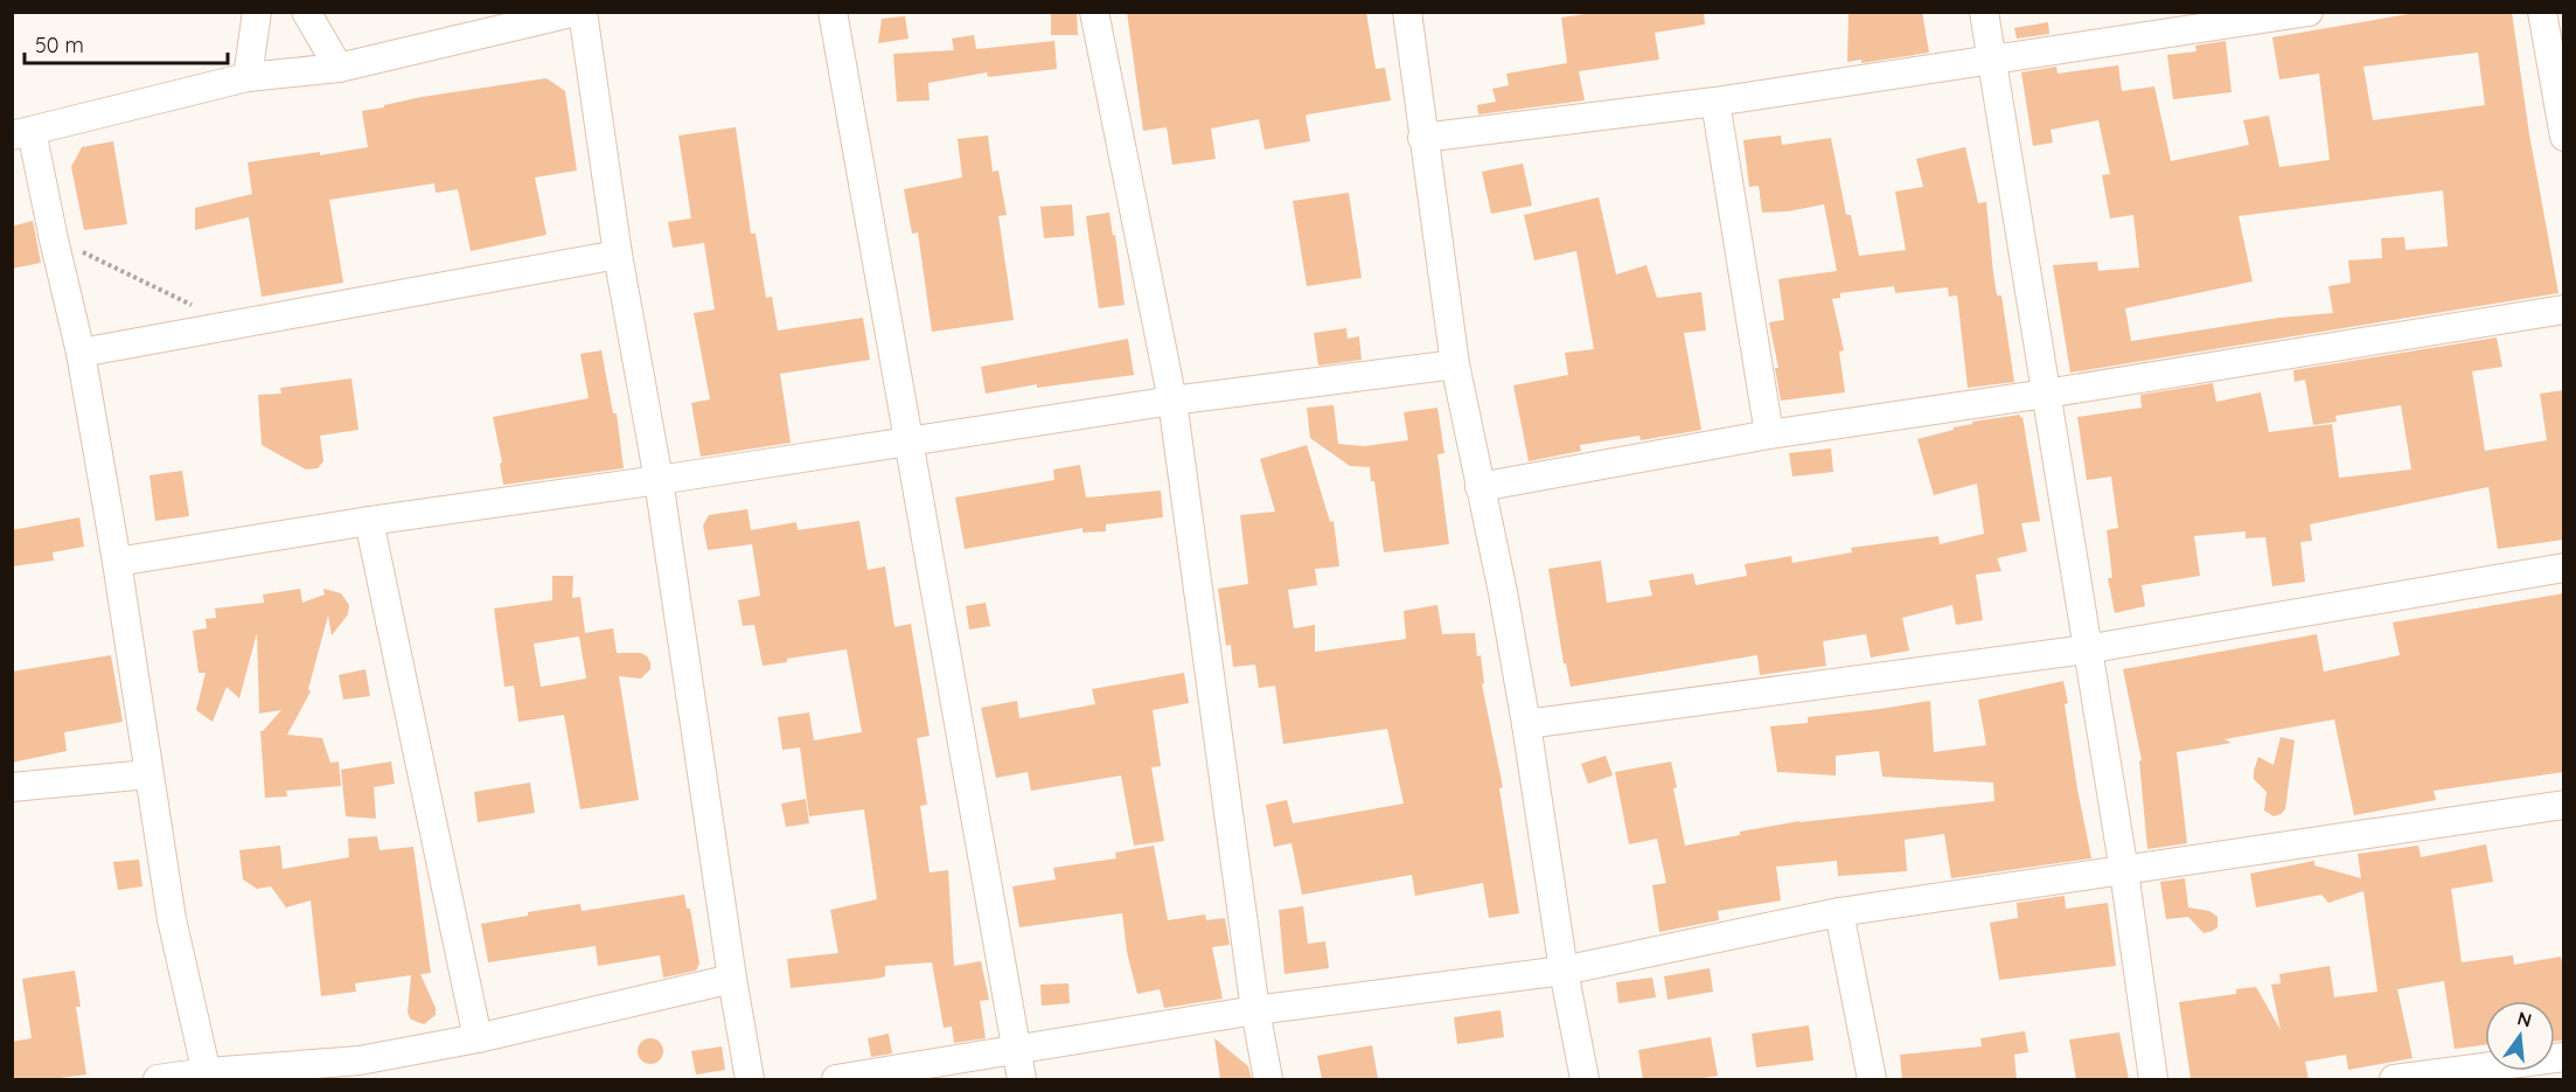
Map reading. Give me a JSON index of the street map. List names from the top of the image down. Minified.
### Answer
{"scale_bar":"50 m","north":"top"}
